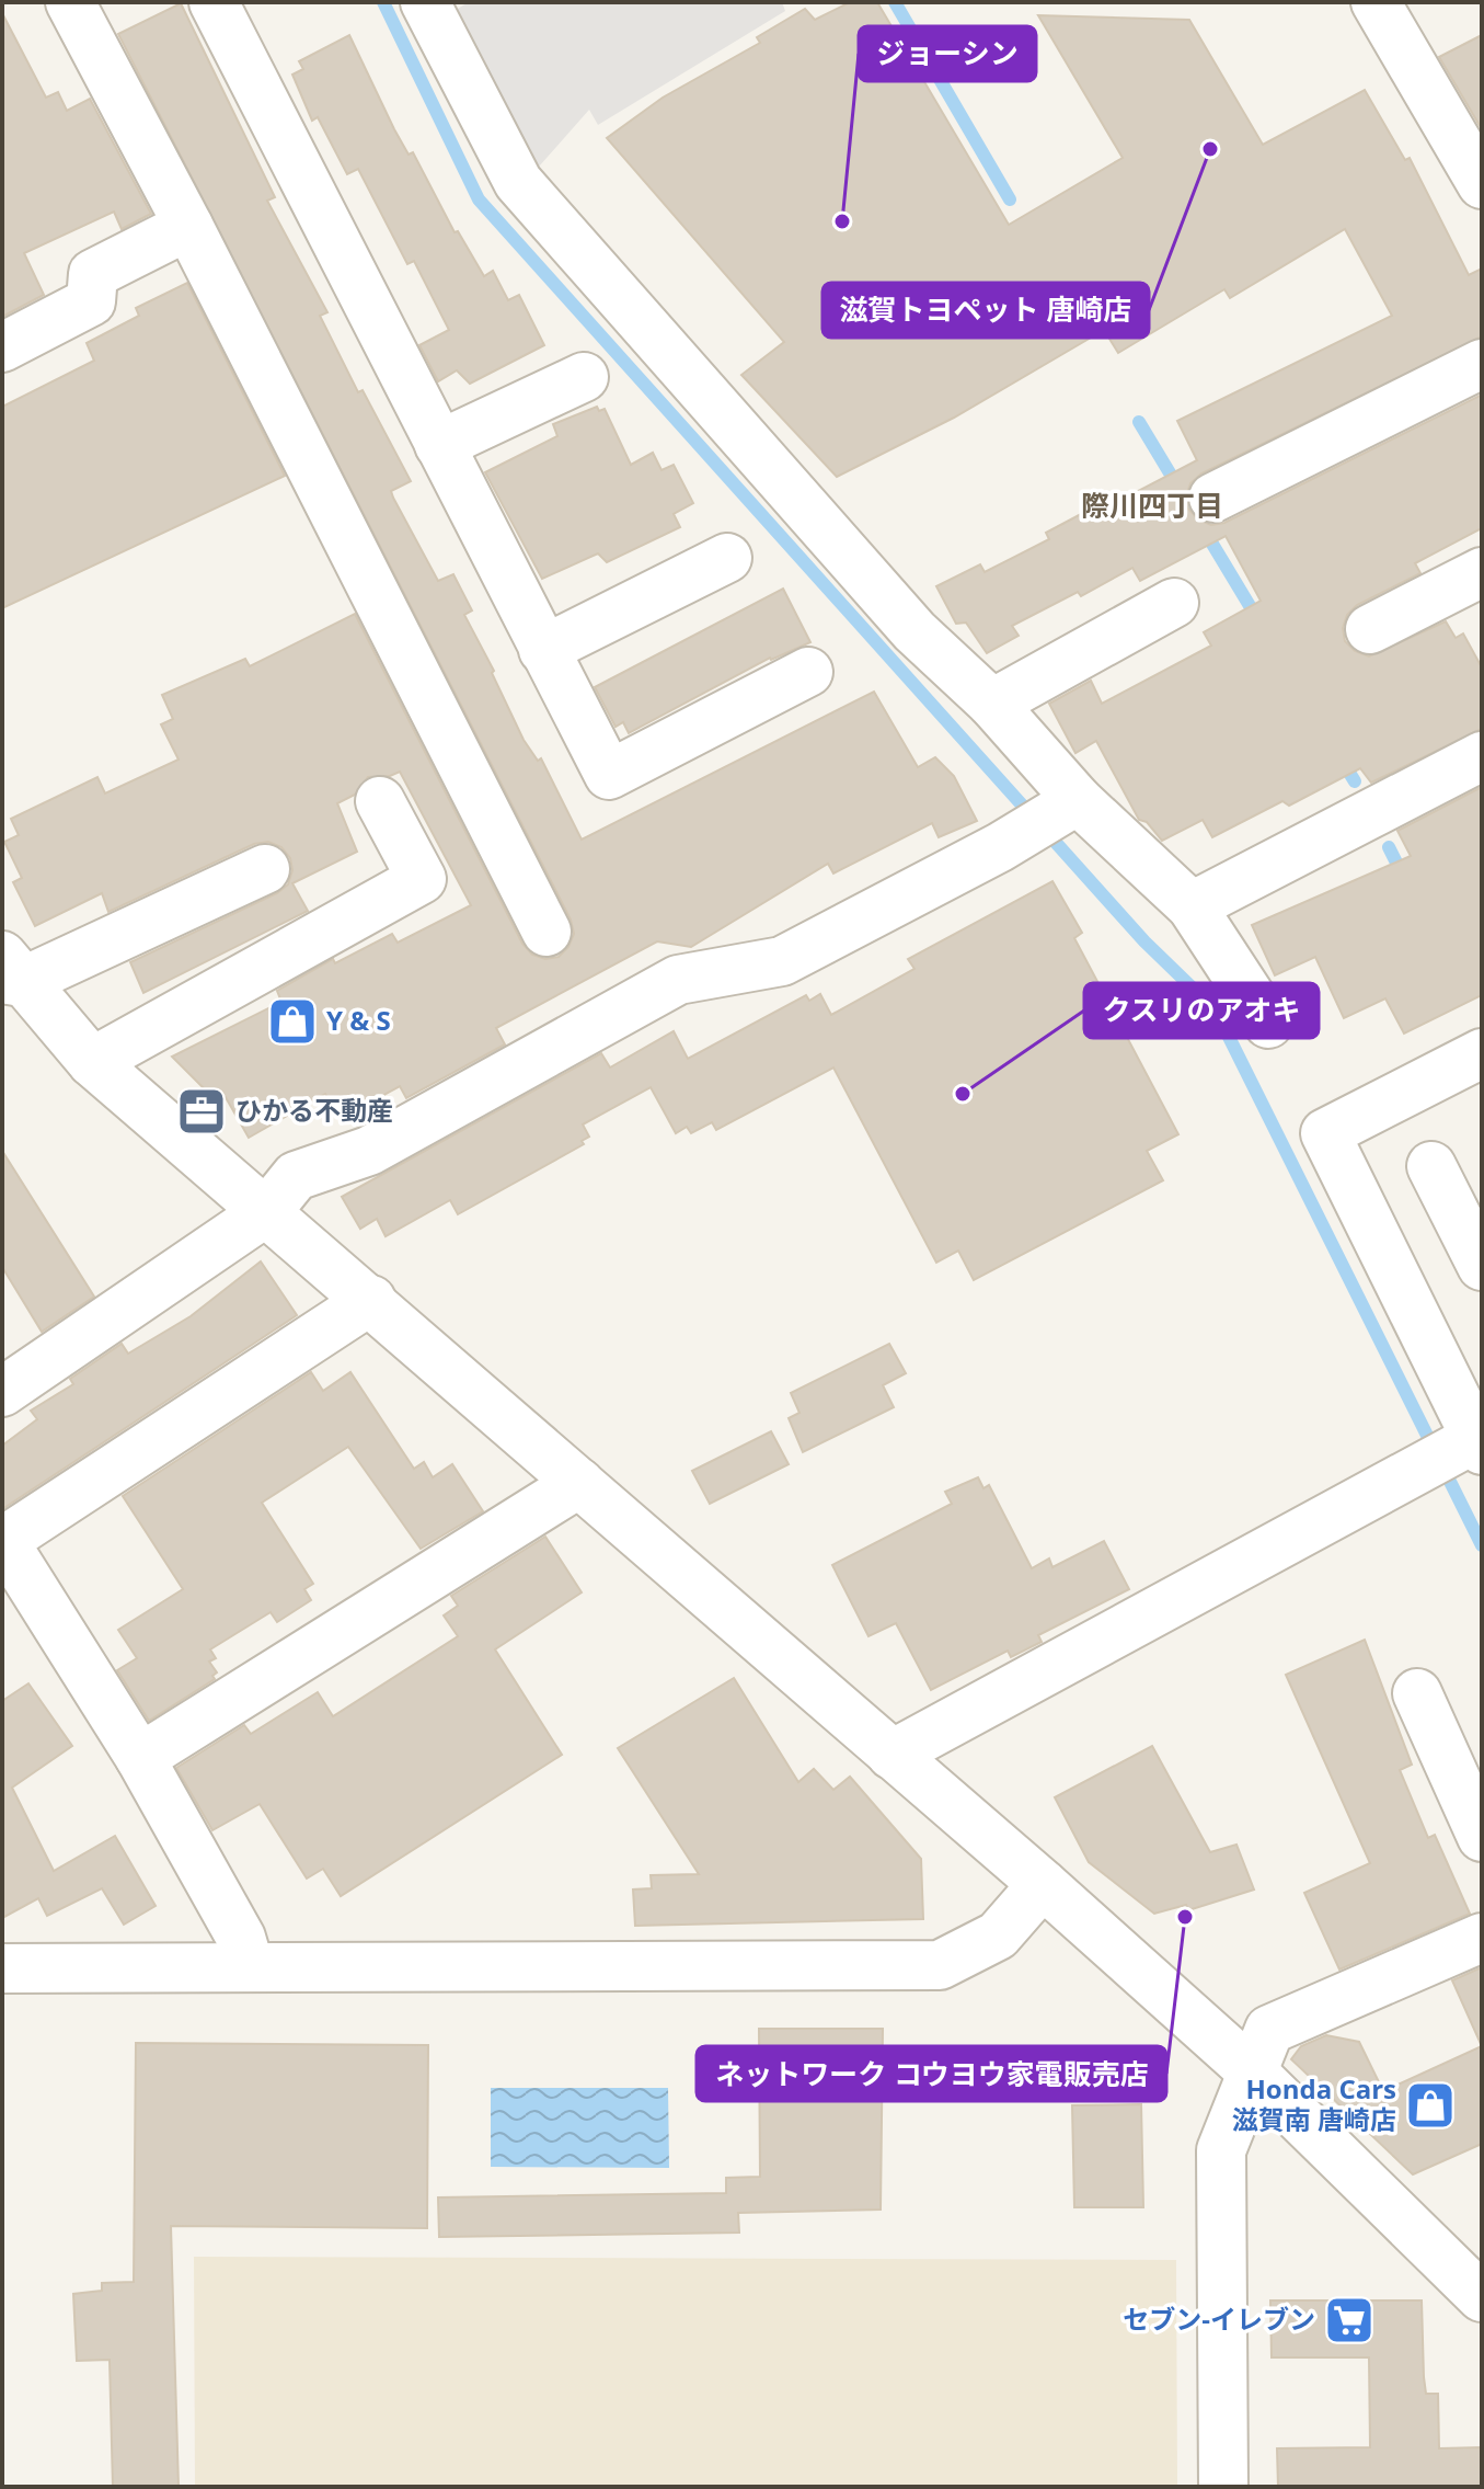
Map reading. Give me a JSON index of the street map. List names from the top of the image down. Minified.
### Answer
{"districts":["際川四丁目"],"places":{"other":["滋賀トヨペット 唐崎店","ジョーシン","クスリのアオキ","ネットワーク コウヨウ家電販売店"],"shop":["Y & S","Honda Cars 滋賀南 唐崎店"],"office":["ひかる不動産"],"supermarket":["セブン-イレブン"]}}
